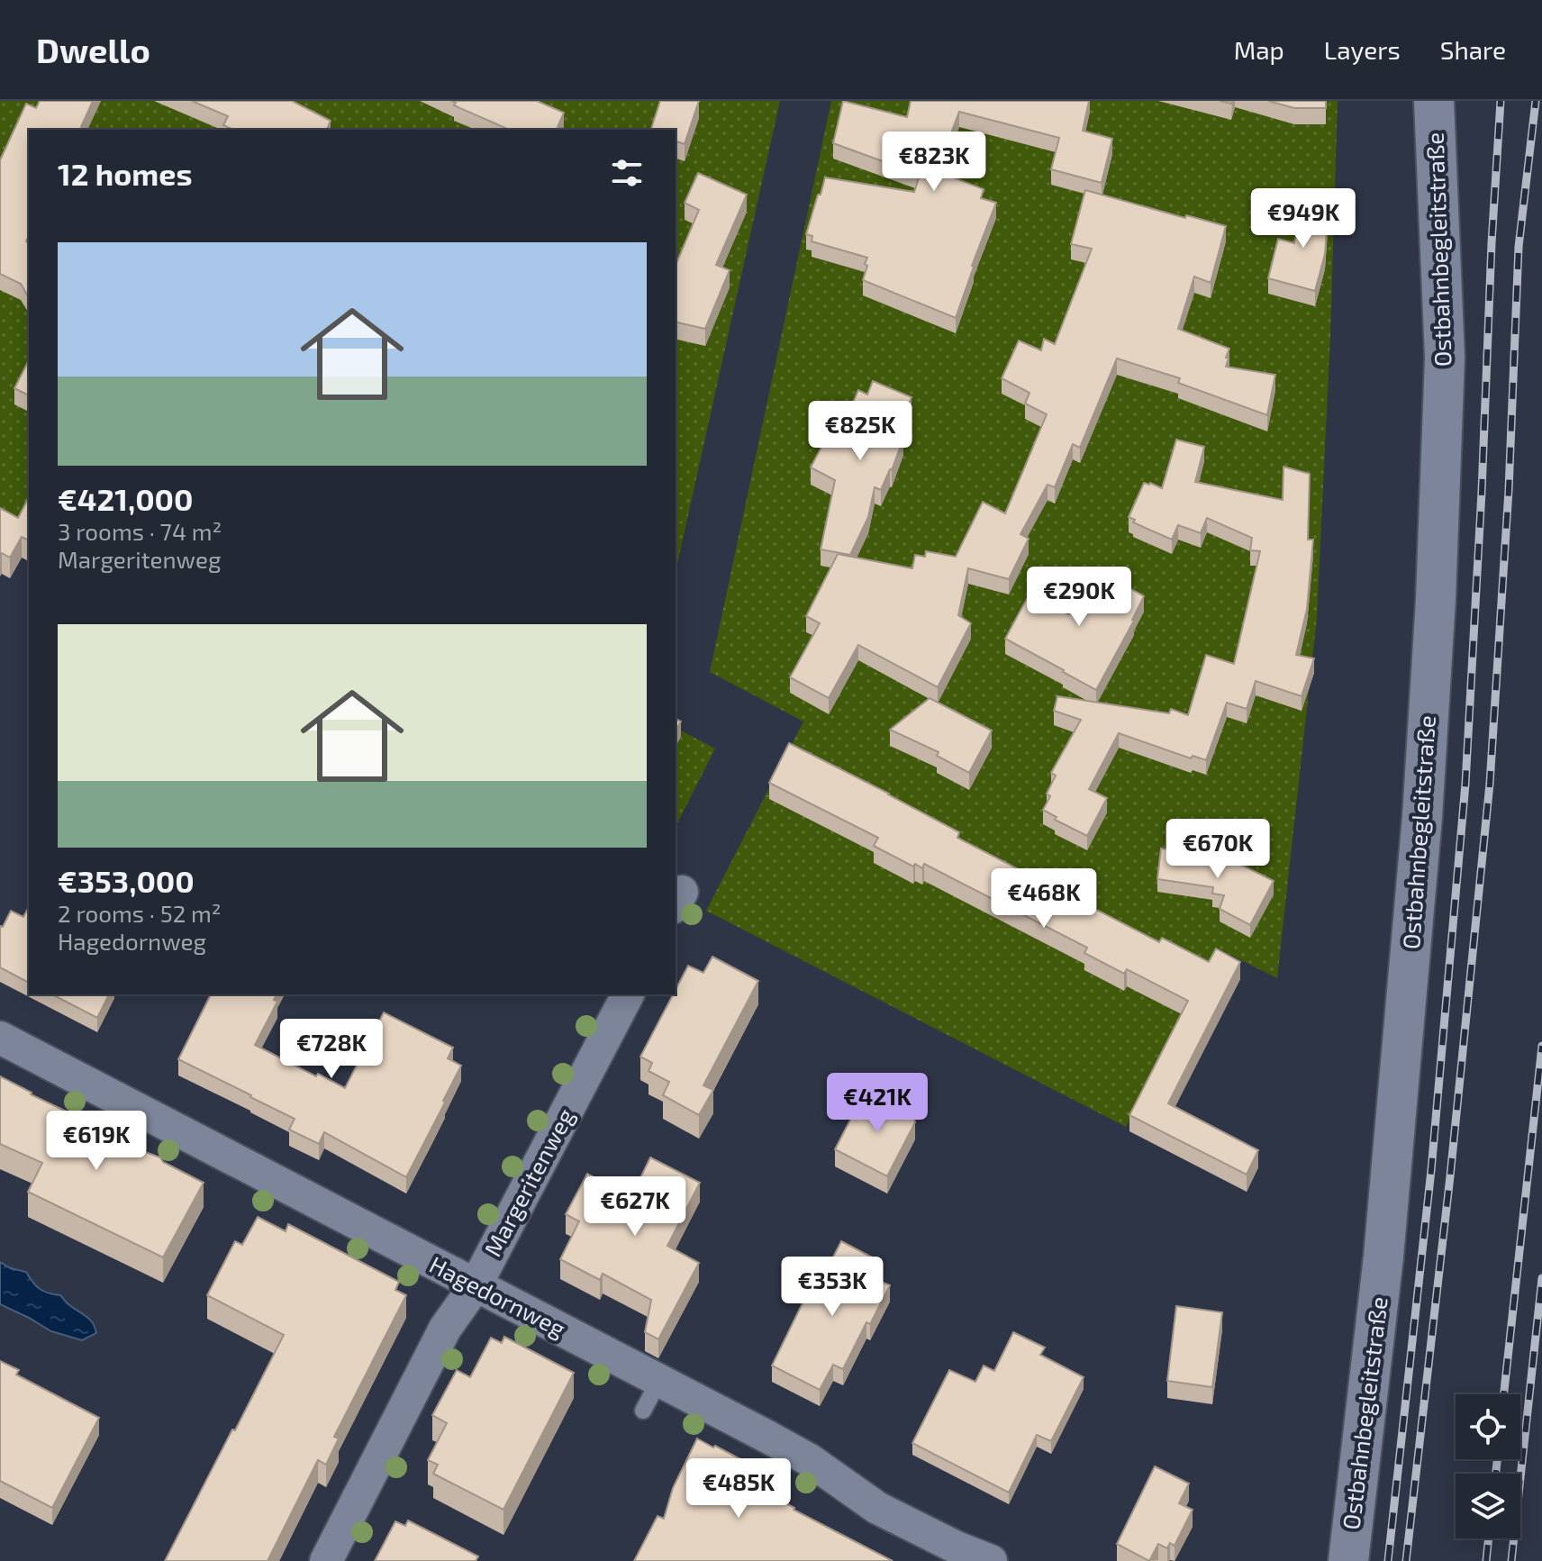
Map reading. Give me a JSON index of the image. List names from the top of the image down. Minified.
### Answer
{"streets":{"street":["Ostbahnbegleitstraße","Margeritenweg","Hagedornweg"]},"crossings":[["Margeritenweg","Hagedornweg"]],"page":{"header":"Dwello","nav":["Map","Layers","Share"],"heading":"12 homes","price":["€823K","€949K","€825K","€290K","€670K","€468K","€728K","€421K","€619K","€627K","€353K","€485K"],"list":[{"name":"€421,000","note":"3 rooms · 74 m² · Margeritenweg"},{"name":"€353,000","note":"2 rooms · 52 m² · Hagedornweg"}]}}
